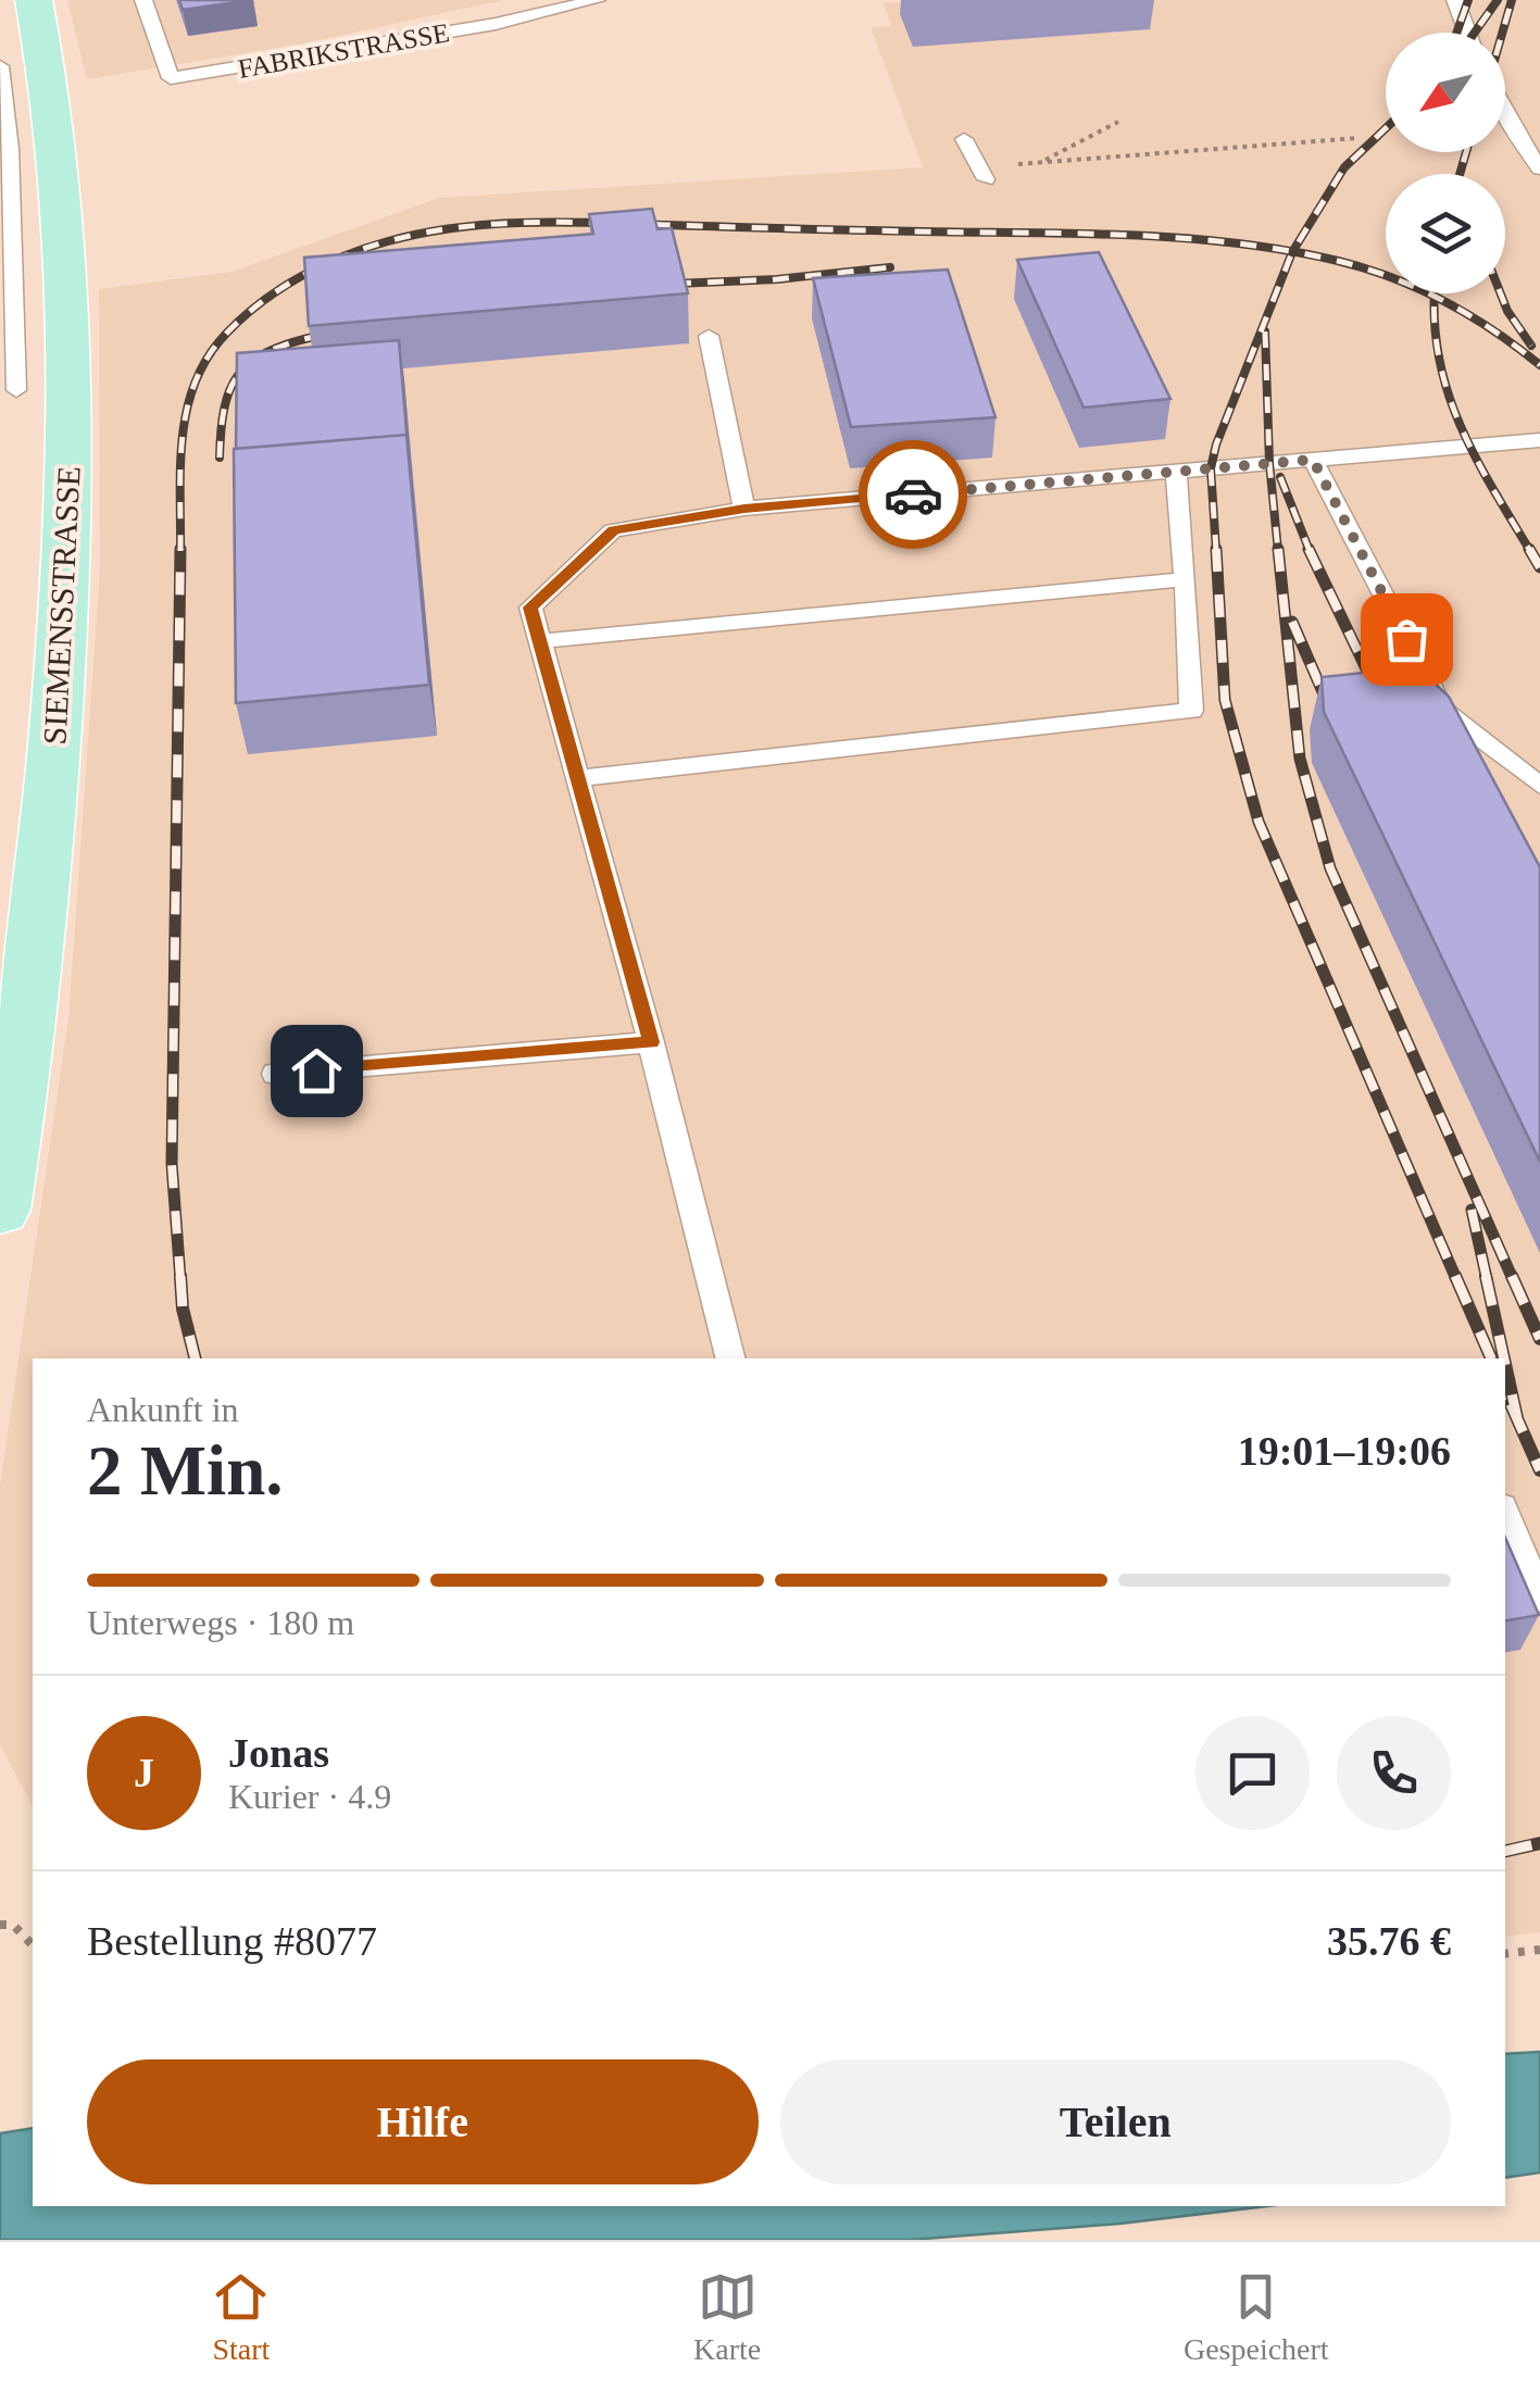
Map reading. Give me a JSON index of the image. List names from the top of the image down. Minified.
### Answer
{"streets":{"main road":["SIEMENSSTRASSE"],"lane":["FABRIKSTRASSE"]},"north":"bottom left","page":{"heading":["2 Min.","Ankunft in","19:01–19:06"],"panel":["Jonas","Kurier · 4.9","Bestellung #8077","35.76 €"],"bar":"Unterwegs · 180 m","round":"J","buttons":["Hilfe","Teilen"],"tabs":["Start","Karte","Gespeichert"]}}
